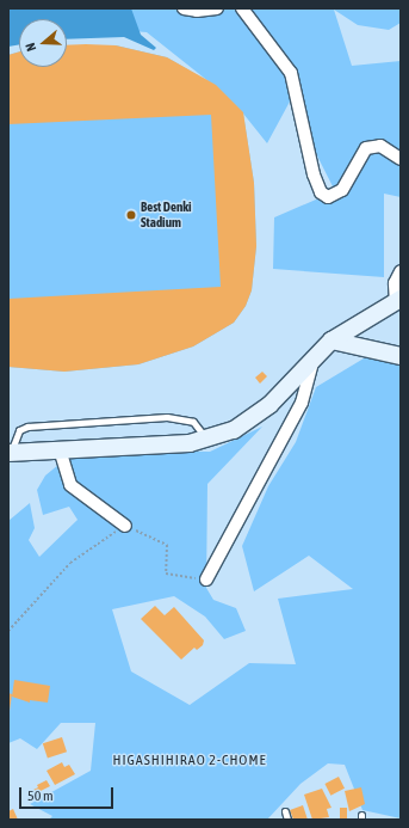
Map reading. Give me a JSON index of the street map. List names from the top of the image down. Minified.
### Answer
{"districts":["HIGASHIHIRAO 2-CHOME"],"places":["Best Denki Stadium"],"scale_bar":"50 m","north":"left"}
